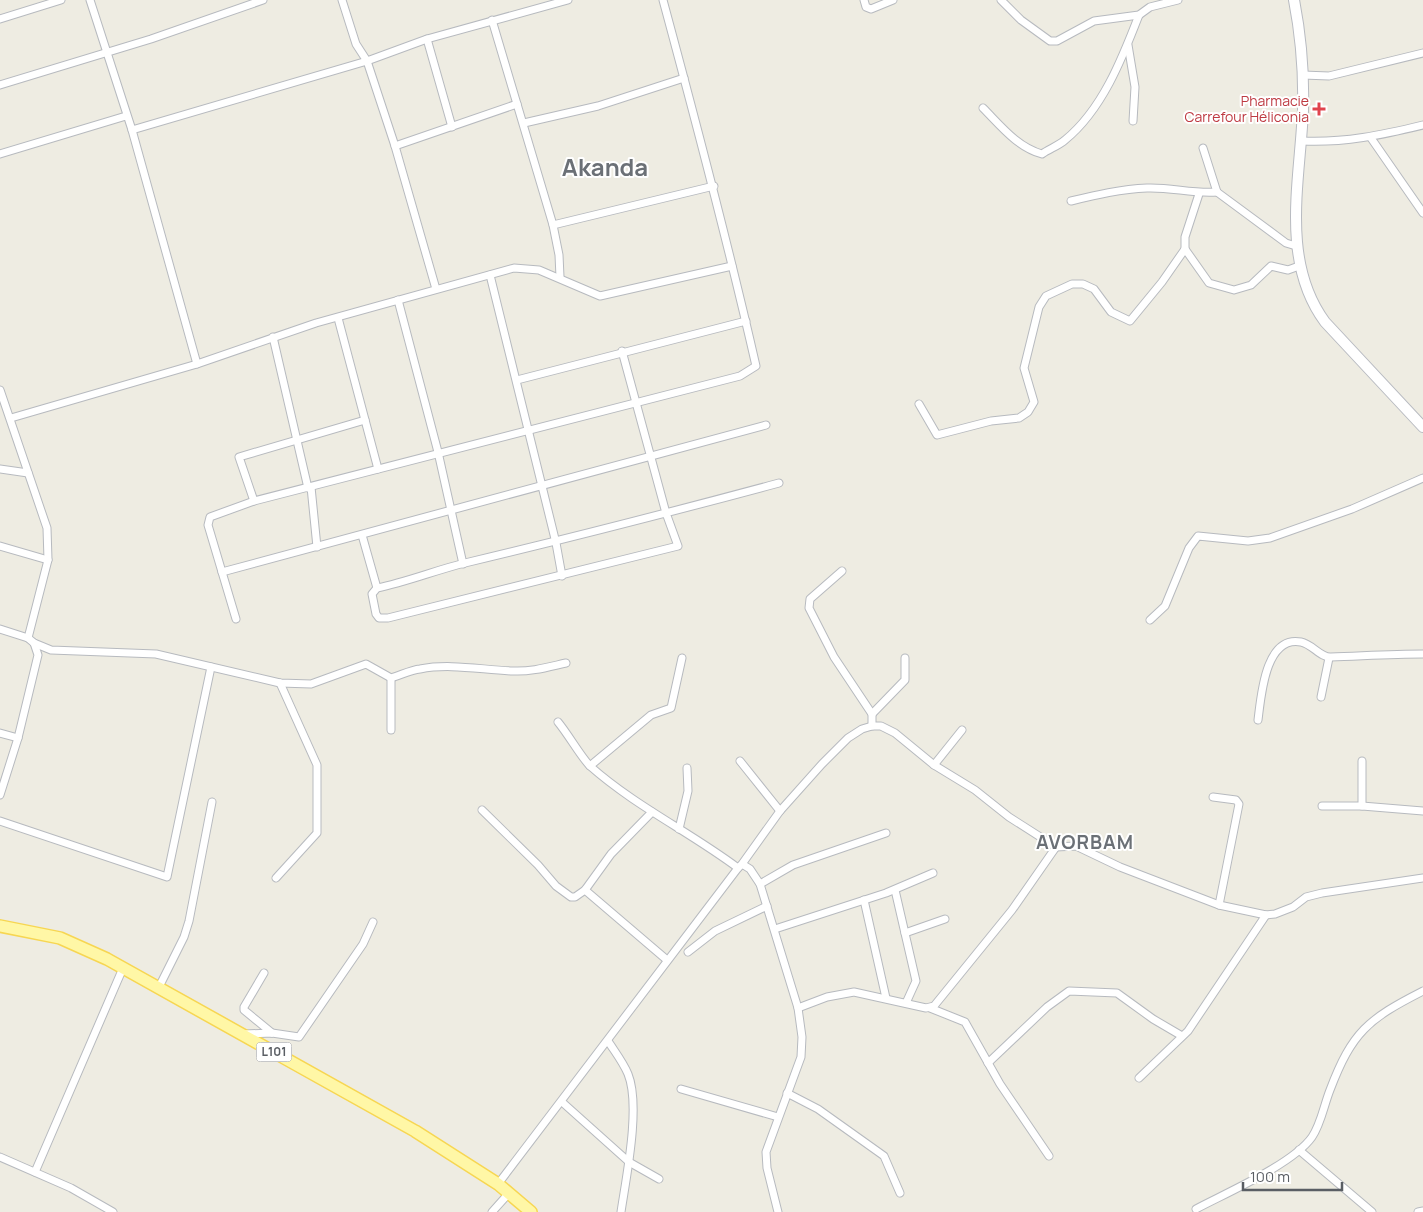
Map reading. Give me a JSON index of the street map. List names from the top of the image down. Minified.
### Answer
{"streets":{"main road":["L101"]},"districts":["Akanda","AVORBAM"],"places":{"health":["Pharmacie Carrefour Héliconia"]},"scale_bar":"100 m"}
